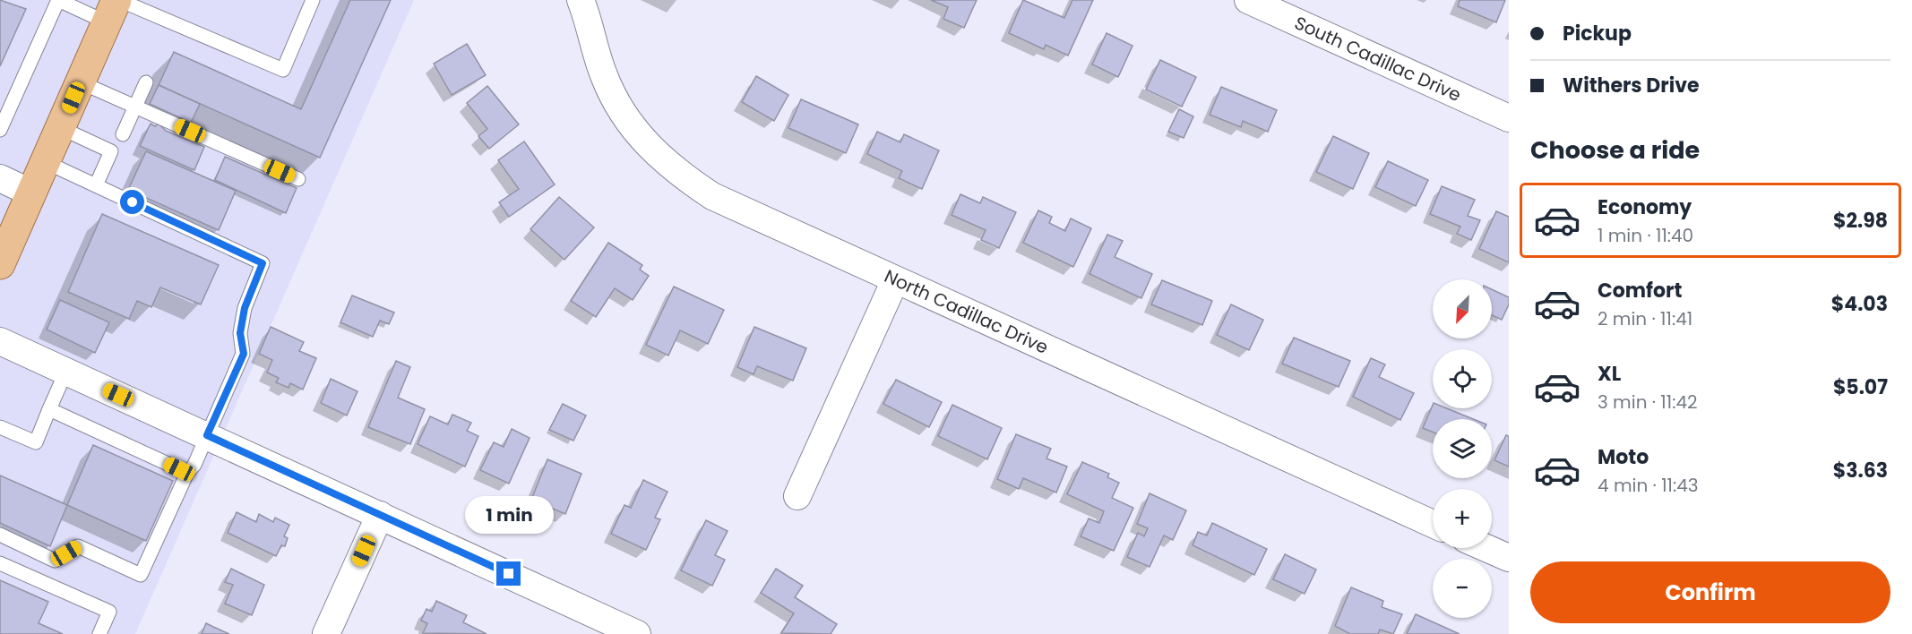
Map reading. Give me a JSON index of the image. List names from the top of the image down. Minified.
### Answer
{"streets":{"street":["South Cadillac Drive","North Cadillac Drive"]},"north":"bottom left","page":{"banner":["Pickup","Withers Drive"],"heading":"Choose a ride","list":[{"name":"Economy","note":"1 min · 11:40","value":"$2.98"},{"name":"Comfort","note":"2 min · 11:41","value":"$4.03"},{"name":"XL","note":"3 min · 11:42","value":"$5.07"},{"name":"Moto","note":"4 min · 11:43","value":"$3.63"}],"map_buttons":["+","−"],"bubble":"1 min","buttons":"Confirm"}}
